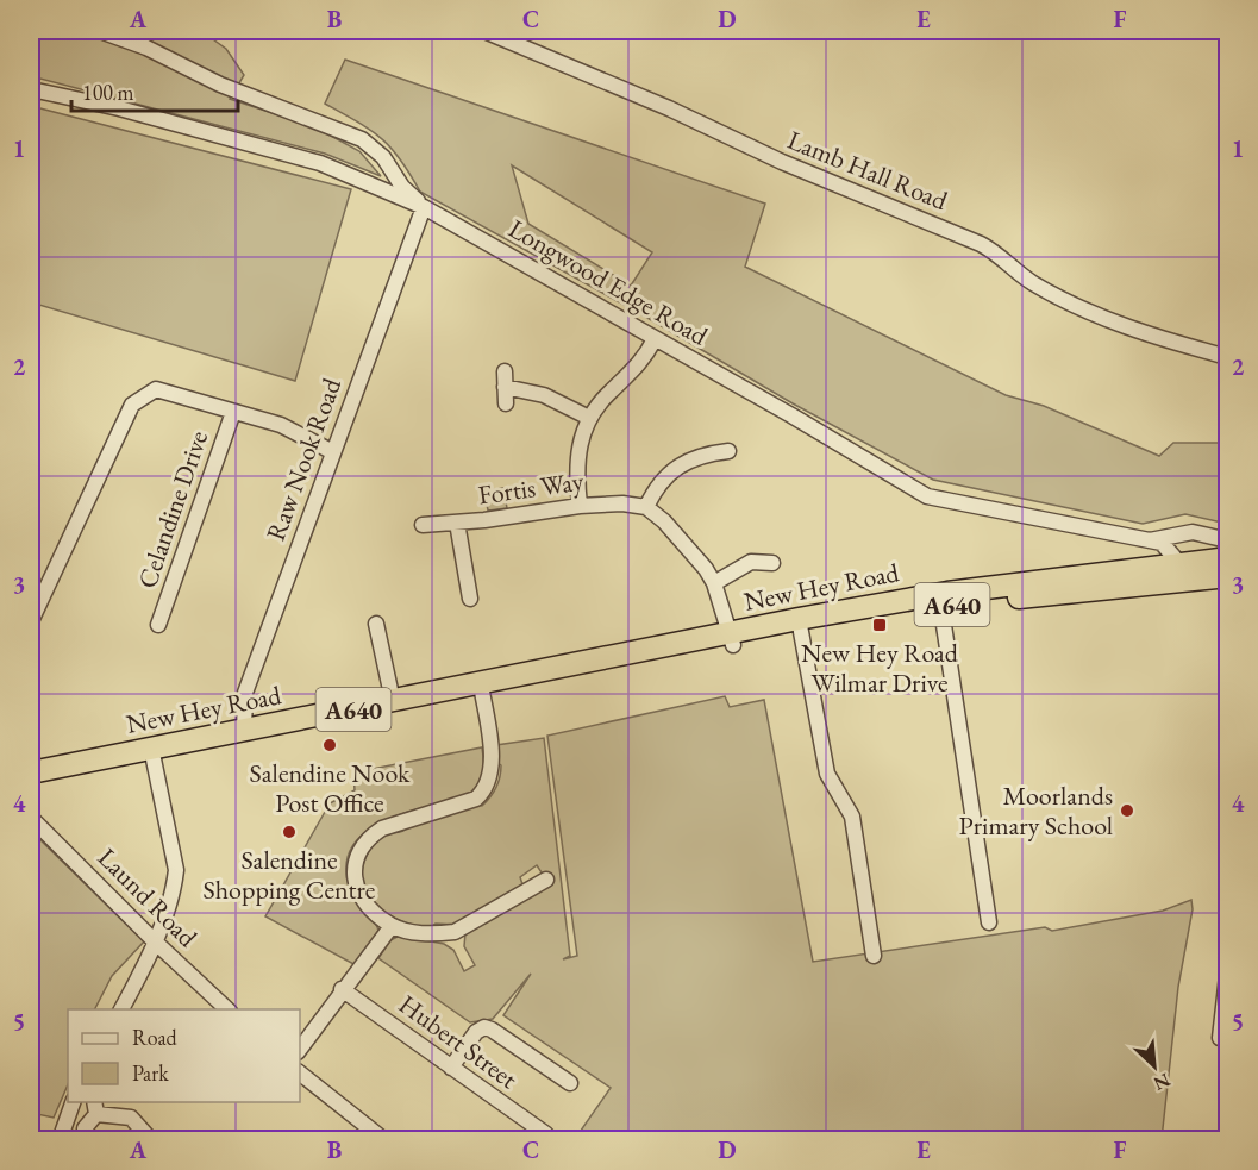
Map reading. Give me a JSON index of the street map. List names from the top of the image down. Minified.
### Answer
{"streets":{"highway":["New Hey Road","A640"],"street":["Lamb Hall Road","Longwood Edge Road","Raw Nook Road","Fortis Way","Celandine Drive","Laund Road","Hubert Street"]},"crossings":[["Longwood Edge Road","Raw Nook Road"],["Longwood Edge Road","New Hey Road"],["Raw Nook Road","New Hey Road"]],"places":{"transit":["New Hey Road Wilmar Drive"],"other":["Salendine Nook Post Office","Moorlands Primary School","Salendine Shopping Centre"]},"legend":["Road","Park"],"scale_bar":"100 m","north":"bottom right","grid":{"columns":["A","B","C","D","E","F"],"rows":["1","2","3","4","5"]}}
